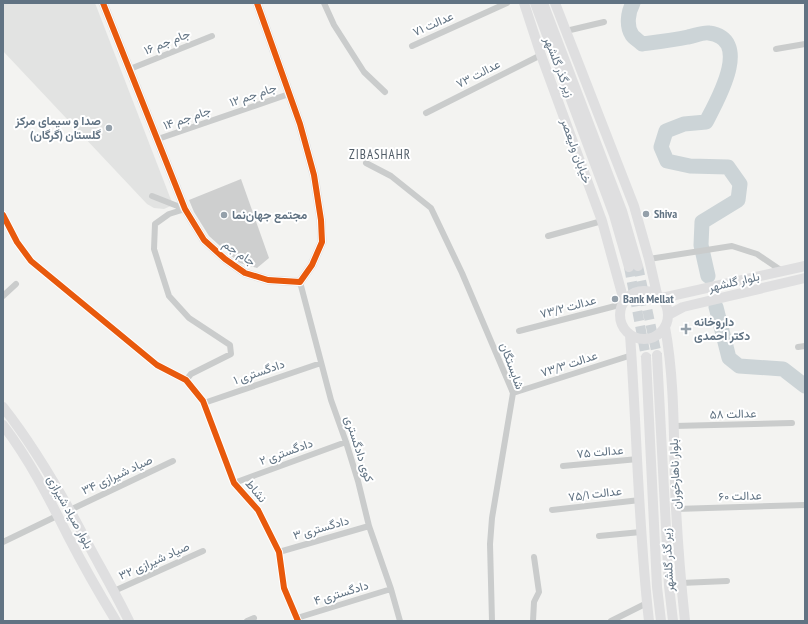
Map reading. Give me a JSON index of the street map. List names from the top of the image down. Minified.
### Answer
{"streets":{"main road":["زیر گذر گلشهر","خیابان ولیعصر","بلوار گلشهر","بلوار ناهارخوران","بلوار صیاد شیرازی"],"street":["عدالت ۷۱","۱۶ جام جم","عدالت ۷۳","۱۲ جام جم","۱۴ جام جم","جام جم","عدالت ۷۳/۲","۷۳/۳ عدالت","شایستگان","دادگستری ۱","عدالت ۵۸","کوی دادگستری","دادگستری ۲","۷۵ عدالت","صیاد شیرازی ۳۴","نشاط","۷۵/۱ عدالت","عدالت ۶۰","دادگستری ۳","صیاد شیرازی ۳۲","دادگستری ۴"]},"crossings":[["۱۶ جام جم","جام جم"],["عدالت ۷۳","خیابان ولیعصر"],["۱۲ جام جم","۱۴ جام جم"],["۱۴ جام جم","جام جم"],["خیابان ولیعصر","بلوار گلشهر"],["خیابان ولیعصر","عدالت ۷۳/۲"],["خیابان ولیعصر","بلوار ناهارخوران"],["جام جم","کوی دادگستری"],["بلوار گلشهر","عدالت ۷۳/۲"],["بلوار گلشهر","بلوار ناهارخوران"],["عدالت ۷۳/۲","بلوار ناهارخوران"],["۷۳/۳ عدالت","شایستگان"],["دادگستری ۱","کوی دادگستری"],["دادگستری ۱","نشاط"],["عدالت ۵۸","بلوار ناهارخوران"],["کوی دادگستری","دادگستری ۲"],["کوی دادگستری","دادگستری ۳"],["کوی دادگستری","دادگستری ۴"],["دادگستری ۲","نشاط"],["بلوار ناهارخوران","عدالت ۶۰"],["صیاد شیرازی ۳۴","بلوار صیاد شیرازی"],["نشاط","دادگستری ۳"],["نشاط","دادگستری ۴"],["بلوار صیاد شیرازی","صیاد شیرازی ۳۲"]],"districts":["ZIBASHAHR"],"places":{"other":["صدا و سیمای مرکز گلستان (گرگان)","Shiva","مجتمع جهان‌نما","Bank Mellat"],"health":["داروخانه دکتر احمدی"]}}
